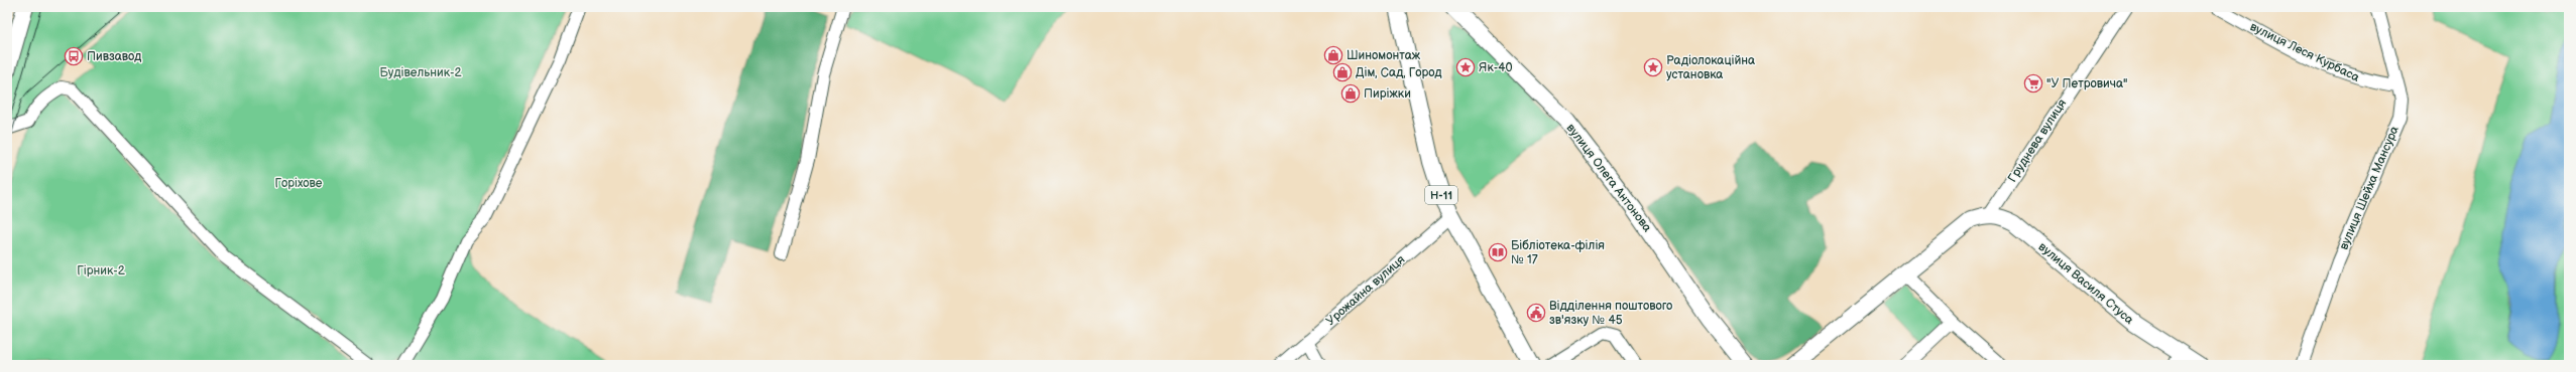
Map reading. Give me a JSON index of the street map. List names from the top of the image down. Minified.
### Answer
{"streets":{"main road":["вулиця Олега Антонова","Н-11","вулиця Василя Стуса"],"street":["вулиця Леся Курбаса","Груднева вулиця","вулиця Шейха Мансура","Урожайна вулиця"]},"crossings":[["вулиця Леся Курбаса","вулиця Шейха Мансура"],["Груднева вулиця","вулиця Василя Стуса"],["Н-11","Урожайна вулиця"]],"parks":["Будівельник-2","Горіхове","Гірник-2"],"places":{"shop":["Шиномонтаж","Дім, Сад, Город","Пиріжки"],"bus stop":["Пивзавод"],"place":["Як-40","Радіолокаційна установка"],"supermarket":["\"У Петровича\""],"library":["Бібліотека-філія № 17"],"public building":["Відділення поштового зв'язку № 45"]}}
